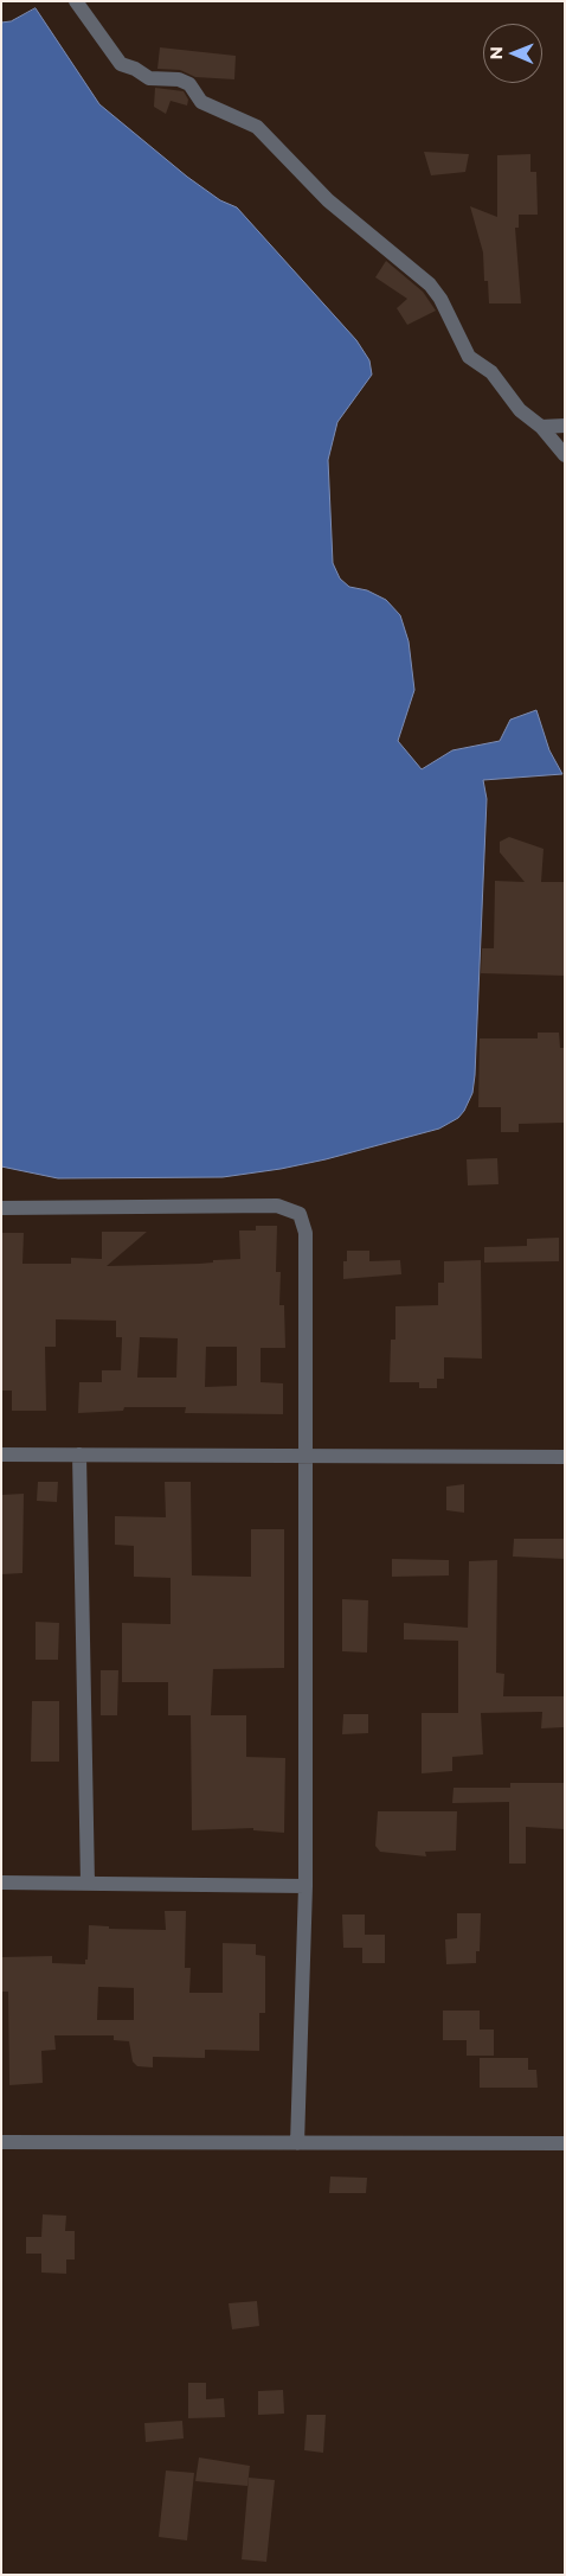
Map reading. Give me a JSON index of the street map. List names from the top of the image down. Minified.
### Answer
{"north":"left"}
